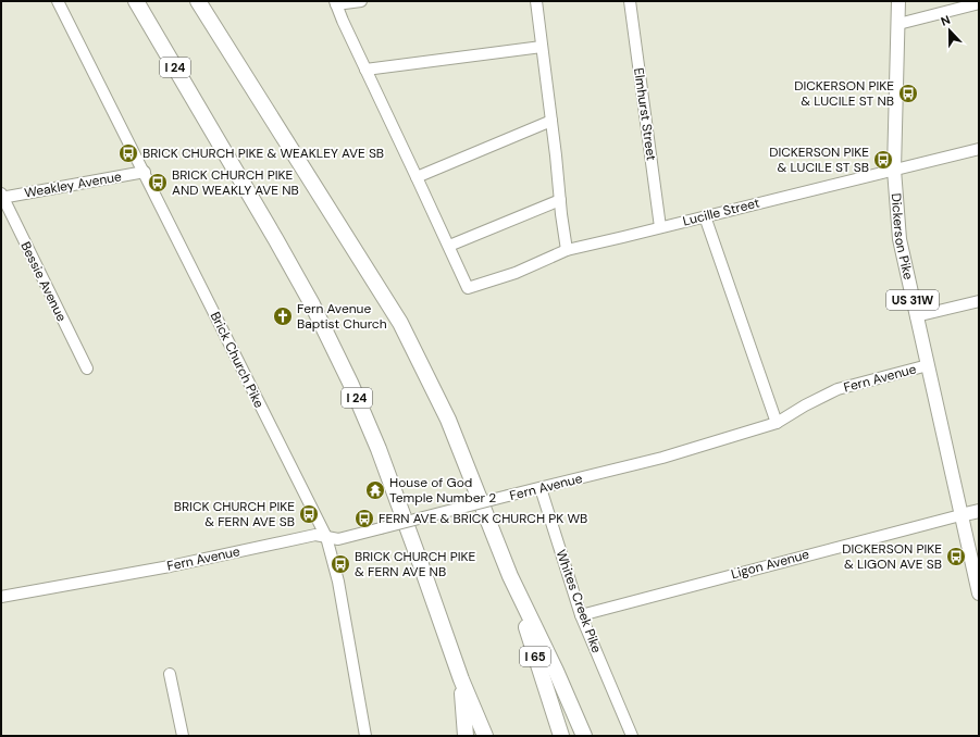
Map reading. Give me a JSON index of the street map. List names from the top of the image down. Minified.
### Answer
{"streets":{"highway":["I 24","I 65"],"main road":["Dickerson Pike","US 31W"],"street":["Elmhurst Street","Weakley Avenue","Lucille Street","Bessie Avenue","Brick Church Pike","Fern Avenue","Ligon Avenue","Whites Creek Pike"]},"crossings":[["Elmhurst Street","Lucille Street"],["Weakley Avenue","Bessie Avenue"],["Weakley Avenue","Brick Church Pike"],["Lucille Street","Dickerson Pike"],["Dickerson Pike","Fern Avenue"],["Dickerson Pike","Ligon Avenue"],["Brick Church Pike","Fern Avenue"],["Fern Avenue","Whites Creek Pike"],["Ligon Avenue","Whites Creek Pike"]],"places":{"bus stop":["DICKERSON PIKE & LUCILE ST NB","BRICK CHURCH PIKE & WEAKLEY AVE SB","DICKERSON PIKE & LUCILE ST SB","BRICK CHURCH PIKE AND WEAKLY AVE NB","BRICK CHURCH PIKE & FERN AVE SB","FERN AVE & BRICK CHURCH PK WB","DICKERSON PIKE & LIGON AVE SB","BRICK CHURCH PIKE & FERN AVE NB"],"church":["Fern Avenue Baptist Church"],"temple":["House of God Temple Number 2"]},"north":"top"}
